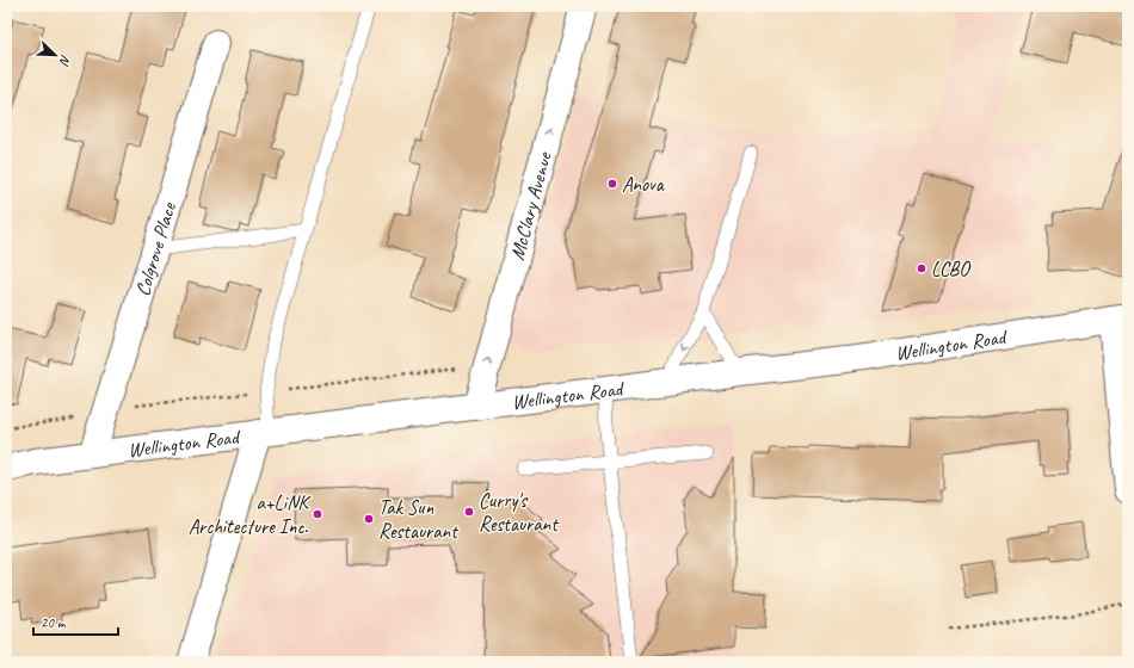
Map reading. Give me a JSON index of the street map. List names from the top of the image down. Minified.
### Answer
{"streets":{"street":["McClary Avenue","Colgrove Place","Wellington Road"]},"crossings":[["McClary Avenue","Wellington Road"],["Colgrove Place","Wellington Road"]],"one_way":["McClary Avenue"],"places":["Anova","LCBO","Curry's Restaurant","a+LiNK Architecture Inc.","Tak Sun Restaurant"],"scale_bar":"20 m","north":"bottom right"}
